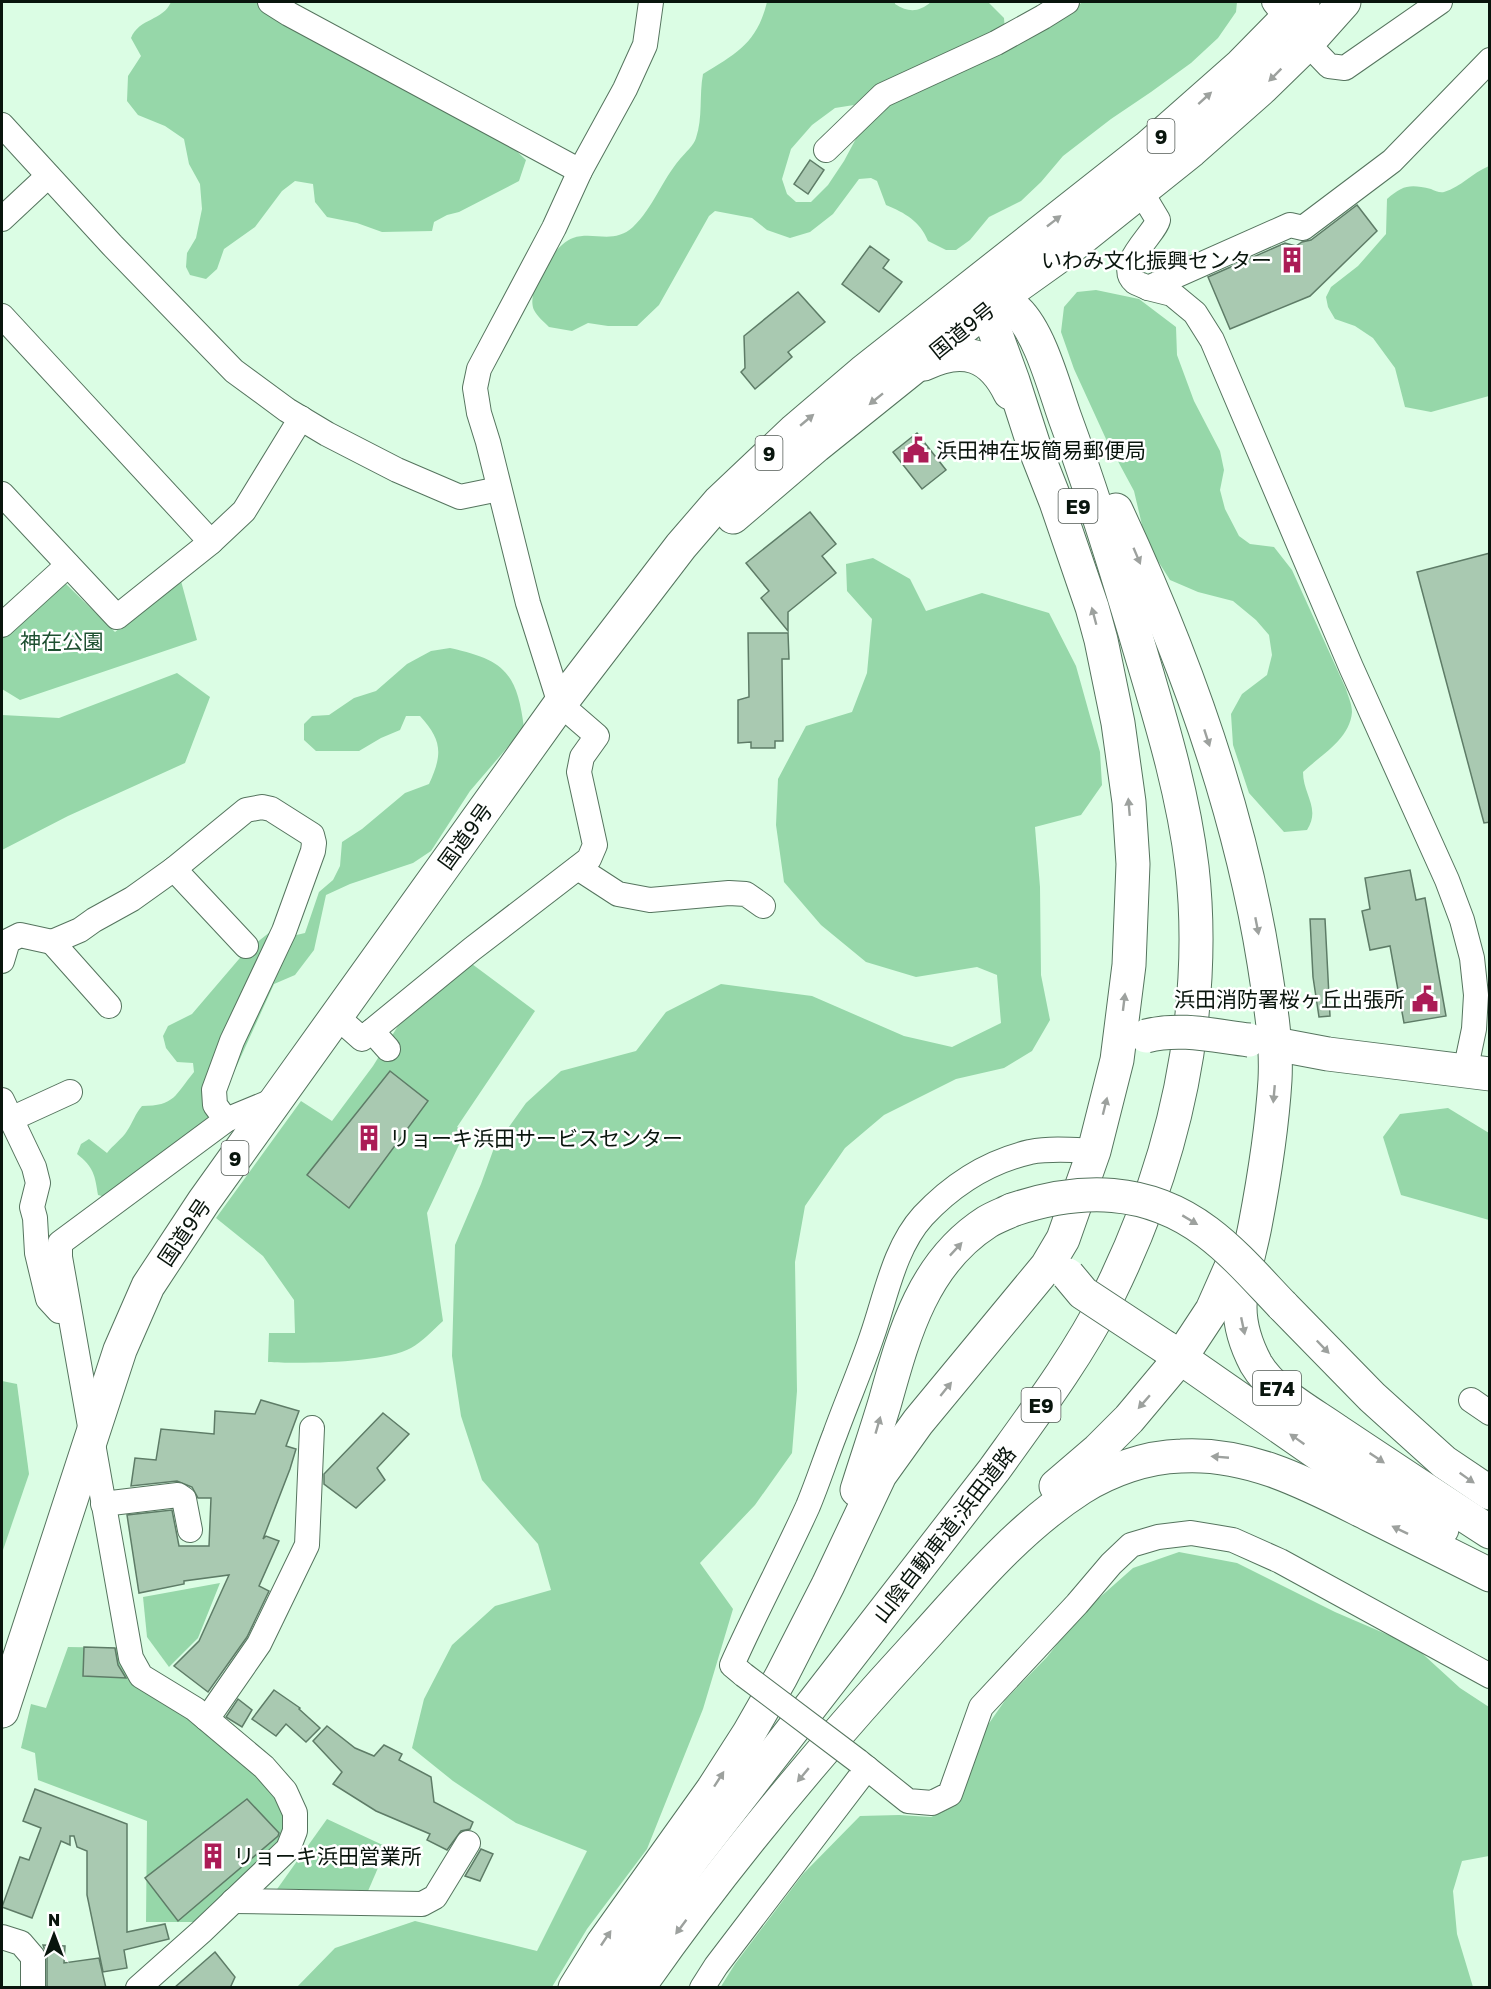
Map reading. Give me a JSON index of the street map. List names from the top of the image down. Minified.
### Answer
{"streets":{"main road":["9","国道9号","E9","E74","山陰自動車道;浜田道路"]},"crossings":[["国道9号","E9"],["E9","山陰自動車道;浜田道路"]],"parks":["神在公園"],"places":{"building":["いわみ文化振興センター","リョーキ浜田サービスセンター","リョーキ浜田営業所"],"public building":["浜田神在坂簡易郵便局","浜田消防署桜ヶ丘出張所"]},"north":"top"}
